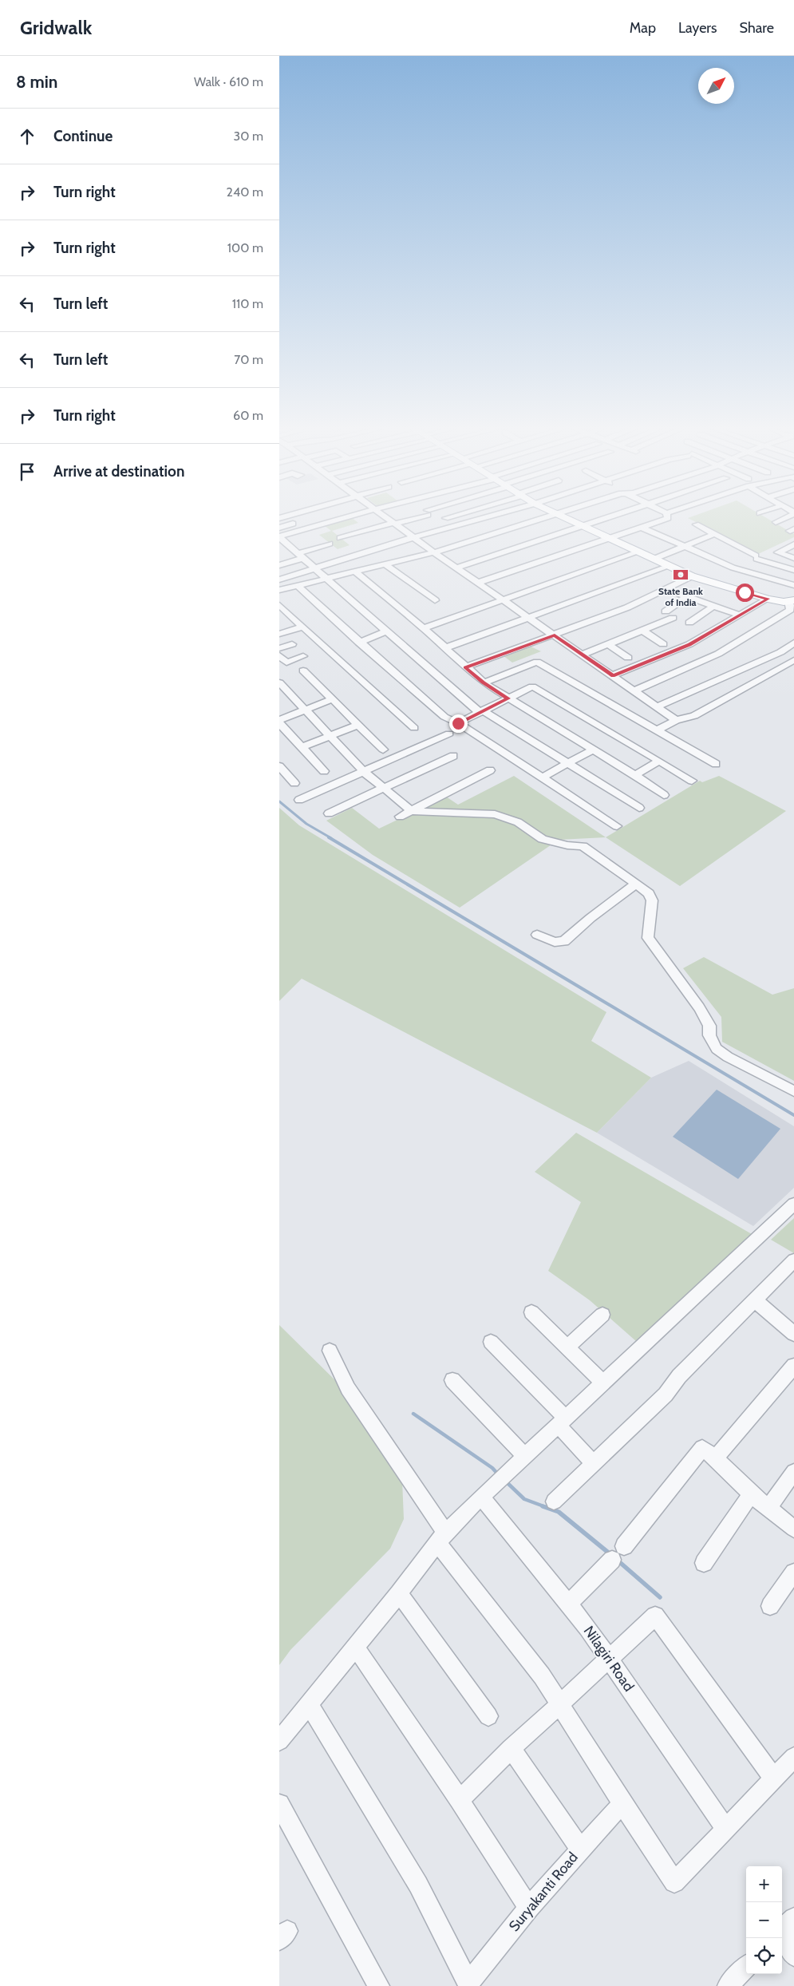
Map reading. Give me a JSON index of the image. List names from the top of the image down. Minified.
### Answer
{"streets":{"street":["Nilagiri Road","Suryakanti Road"]},"places":{"bank":["State Bank of India"]},"north":"top right","page":{"header":"Gridwalk","nav":["Map","Layers","Share"],"heading":["8 min","Walk · 610 m"],"list":[["Continue","30 m"],["Turn right","240 m"],["Turn right","100 m"],["Turn left","110 m"],["Turn left","70 m"],["Turn right","60 m"],"Arrive at destination"],"map_buttons":["+","−"]}}
